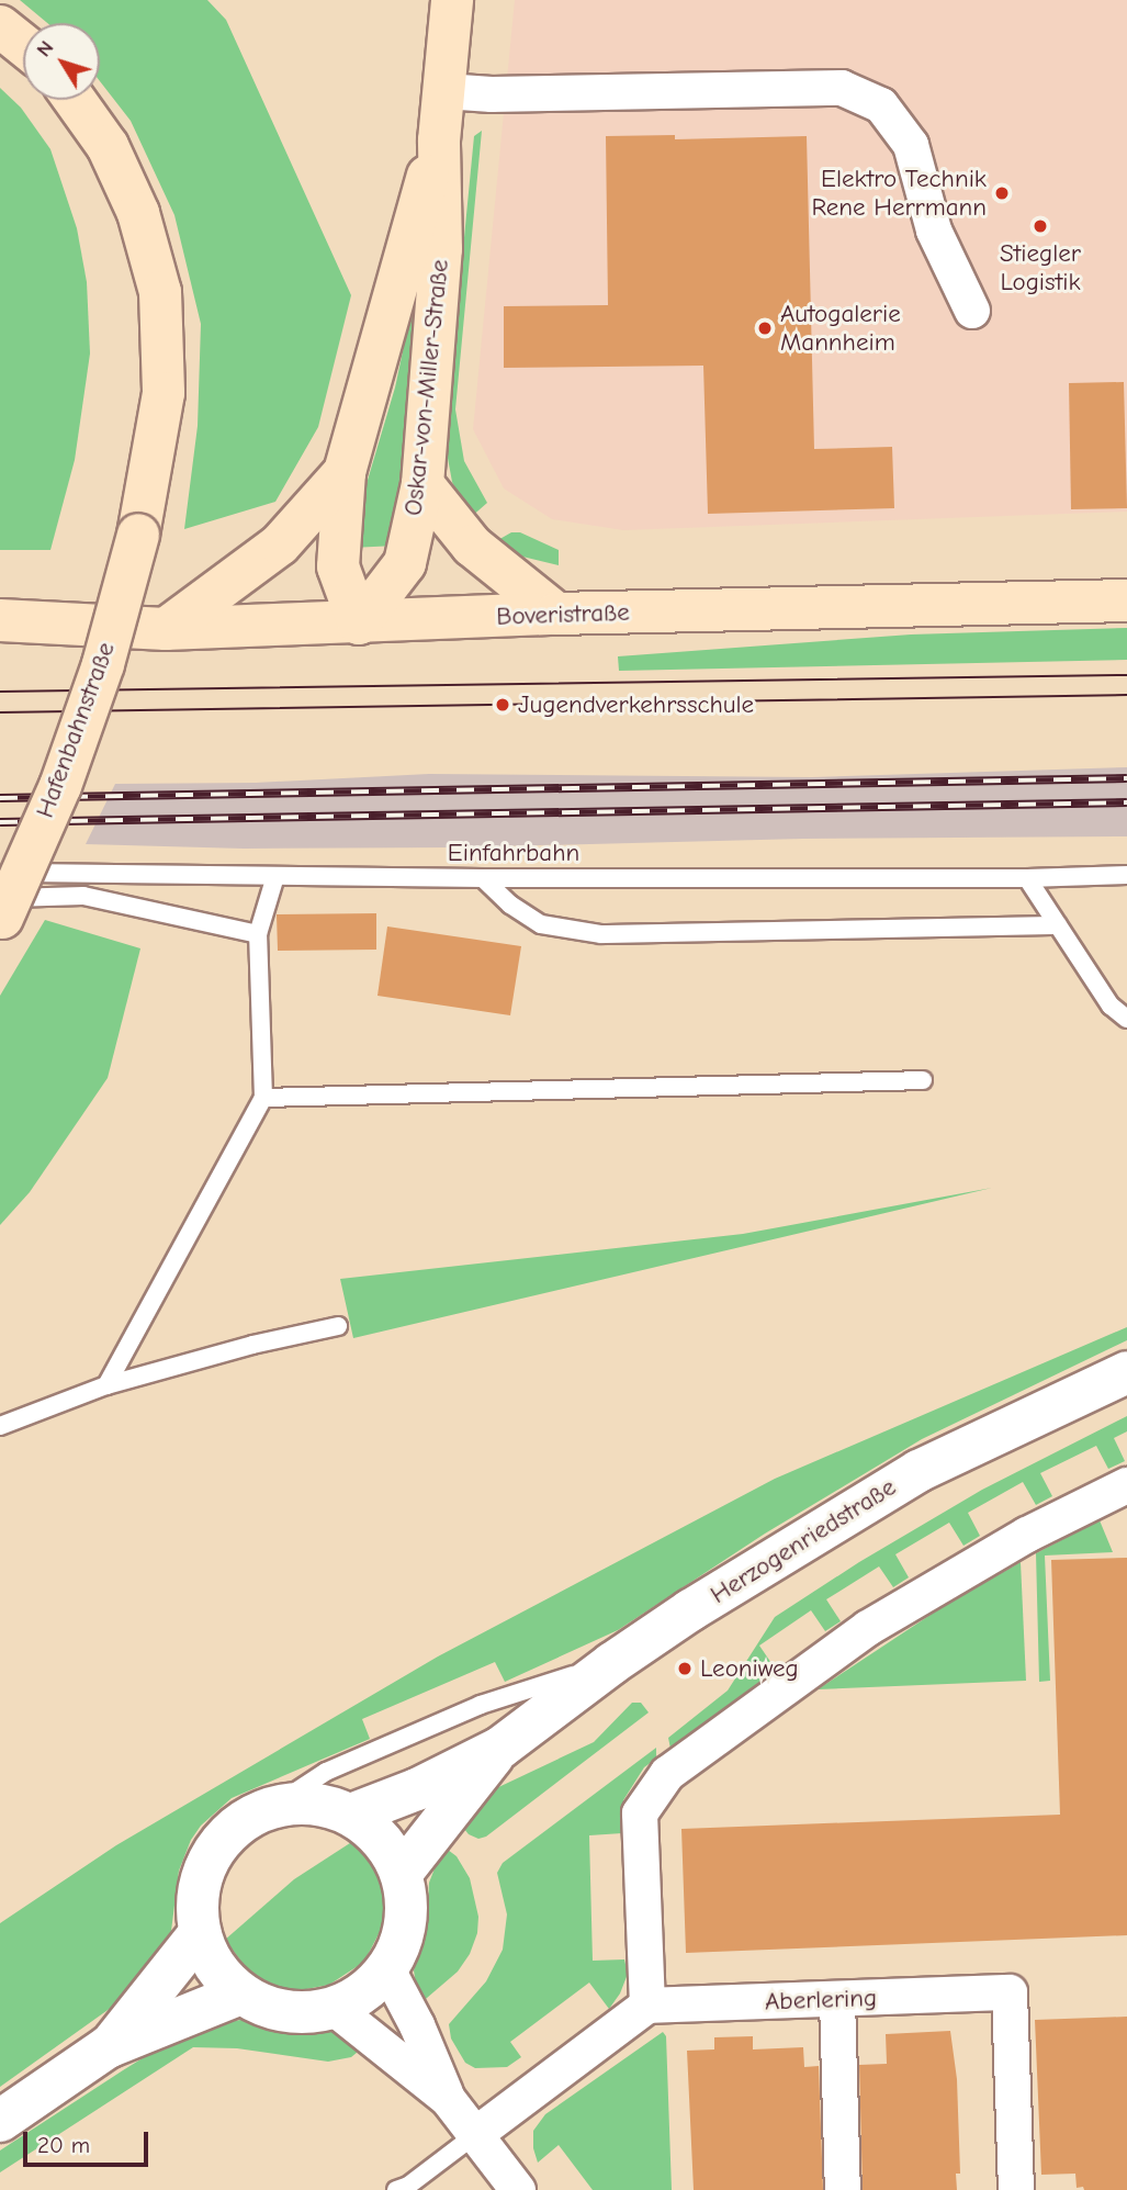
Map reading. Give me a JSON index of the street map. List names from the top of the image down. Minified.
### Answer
{"streets":{"main road":["Oskar-von-Miller-Straße","Boveristraße","Hafenbahnstraße"],"street":["Herzogenriedstraße","Aberlering"],"lane":["Einfahrbahn"]},"crossings":[["Oskar-von-Miller-Straße","Boveristraße"]],"places":["Elektro Technik Rene Herrmann","Stiegler Logistik","Autogalerie Mannheim","Jugendverkehrsschule","Leoniweg"],"scale_bar":"20 m","north":"top left"}
